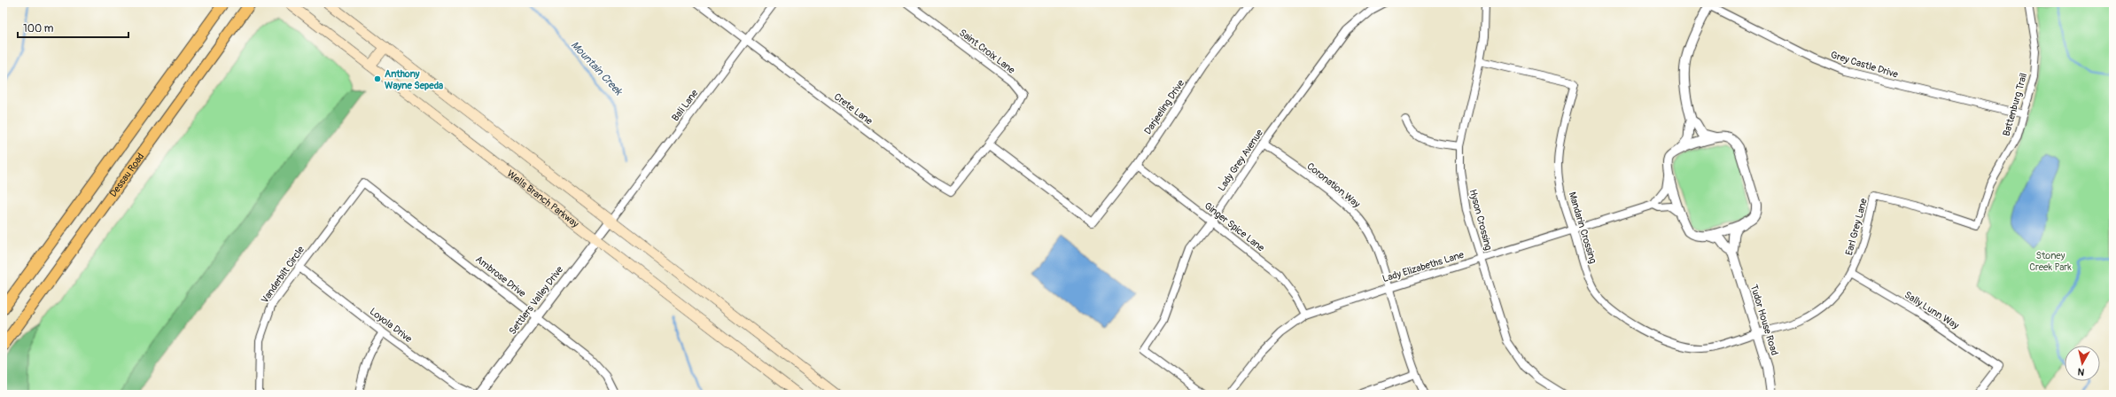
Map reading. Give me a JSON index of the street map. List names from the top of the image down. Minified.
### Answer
{"streets":{"main road":["Dessau Road","Wells Branch Parkway"],"street":["Saint Croix Lane","Grey Castle Drive","Battenburg Trail","Bali Lane","Darjeeling Drive","Crete Lane","Lady Grey Avenue","Coronation Way","Hyson Crossing","Ginger Spice Lane","Earl Grey Lane","Mandarin Crossing","Lady Elizabeths Lane","Vanderbilt Circle","Ambrose Drive","Settlers Valley Drive","Sally Lunn Way","Tudor House Road","Loyola Drive"]},"crossings":[["Saint Croix Lane","Darjeeling Drive"],["Saint Croix Lane","Crete Lane"],["Grey Castle Drive","Battenburg Trail"],["Grey Castle Drive","Tudor House Road"],["Battenburg Trail","Earl Grey Lane"],["Bali Lane","Crete Lane"],["Bali Lane","Settlers Valley Drive"],["Darjeeling Drive","Crete Lane"],["Darjeeling Drive","Ginger Spice Lane"],["Lady Grey Avenue","Coronation Way"],["Lady Grey Avenue","Ginger Spice Lane"],["Coronation Way","Lady Elizabeths Lane"],["Wells Branch Parkway","Settlers Valley Drive"],["Hyson Crossing","Mandarin Crossing"],["Hyson Crossing","Lady Elizabeths Lane"],["Ginger Spice Lane","Lady Elizabeths Lane"],["Earl Grey Lane","Mandarin Crossing"],["Earl Grey Lane","Sally Lunn Way"],["Earl Grey Lane","Tudor House Road"],["Mandarin Crossing","Lady Elizabeths Lane"],["Mandarin Crossing","Tudor House Road"],["Lady Elizabeths Lane","Tudor House Road"],["Vanderbilt Circle","Ambrose Drive"],["Vanderbilt Circle","Loyola Drive"],["Ambrose Drive","Settlers Valley Drive"]],"water":["Mountain Creek"],"parks":["Stoney Creek Park"],"places":["Anthony Wayne Sepeda"],"scale_bar":"100 m","north":"bottom"}
